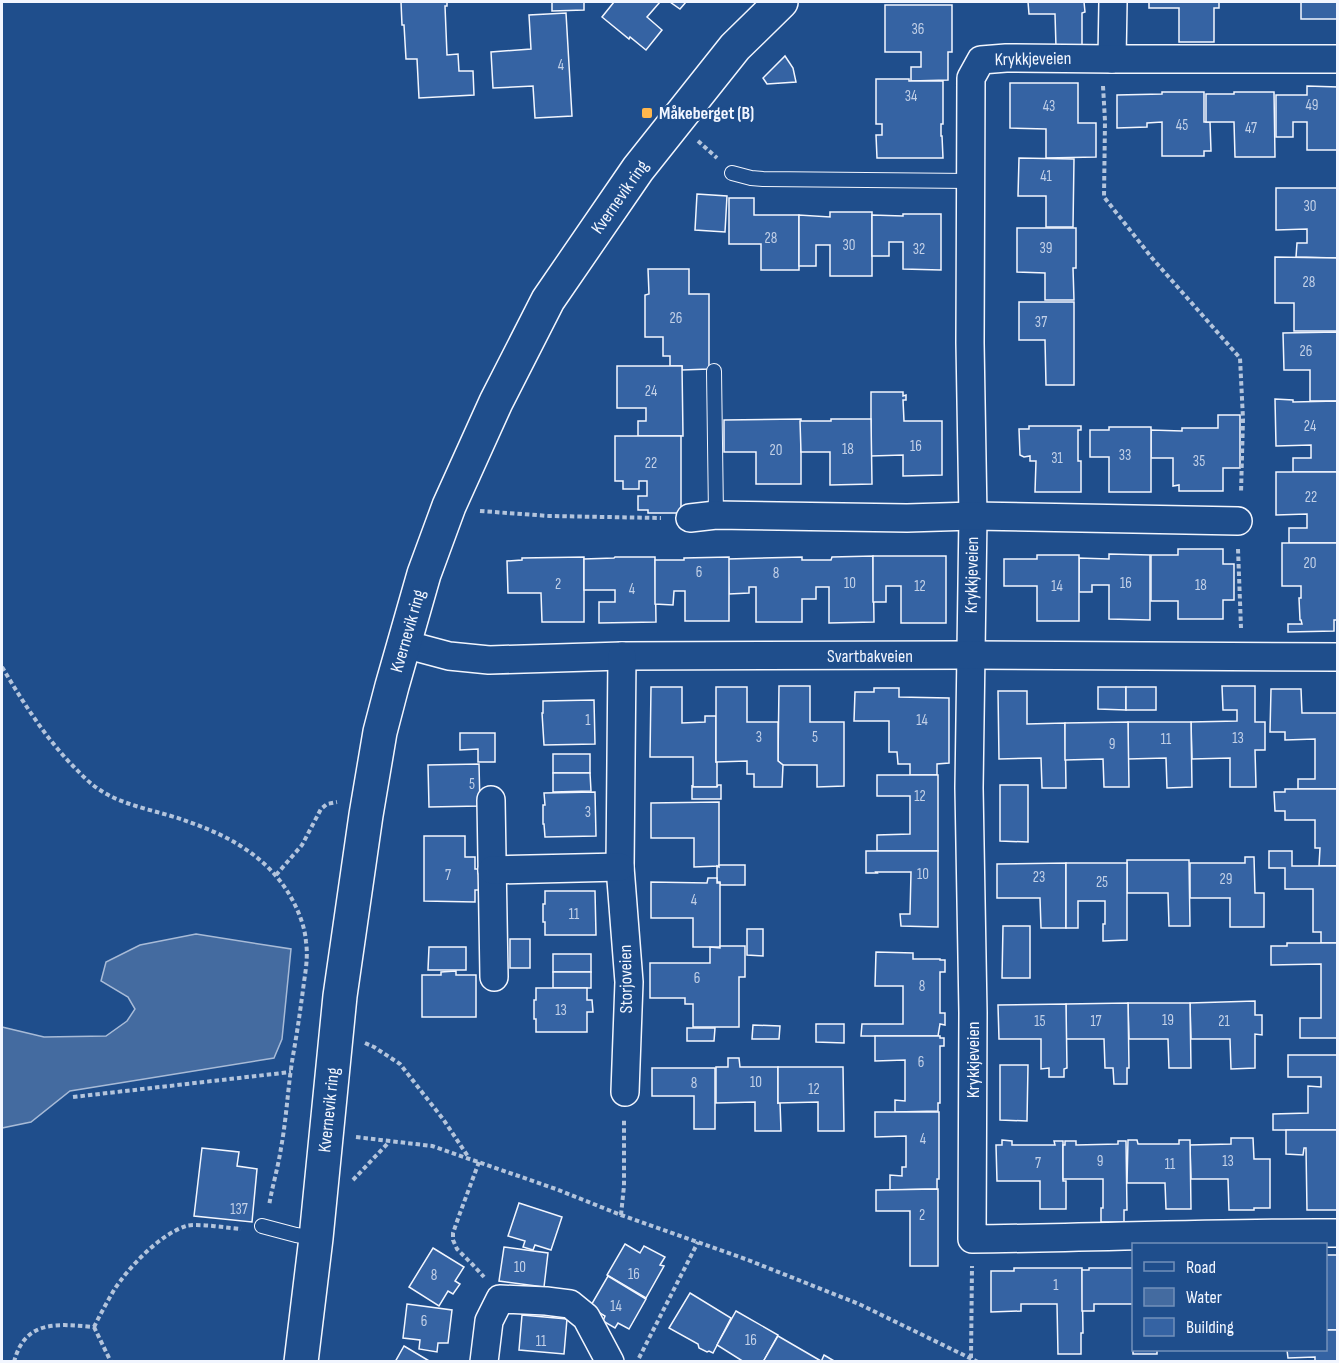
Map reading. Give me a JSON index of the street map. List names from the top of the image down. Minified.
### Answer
{"streets":{"main road":["Kvernevik ring"],"street":["Krykkjeveien","Svartbakveien","Storjoveien"]},"crossings":[["Krykkjeveien","Svartbakveien"],["Kvernevik ring","Svartbakveien"],["Svartbakveien","Storjoveien"]],"places":{"transit":["Måkeberget (B)"]},"house_numbers":["36","4","34","49","43","45","47","41","30","28","30","39","32","28","26","37","26","24","24","16","18","20","33","31","35","22","22","20","6","8","10","16","2","18","12","14","4","1","14","3","5","13","11","9","5","12","3","10","7","23","29","25","4","11","6","8","13","19","15","17","21","6","10","8","12","4","9","13","7","11","137","2","10","16","8","1","14","6","16","11"],"legend":["Road","Water","Building"]}
